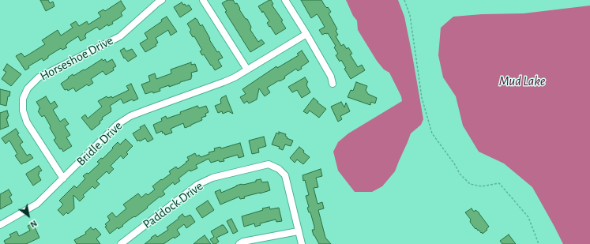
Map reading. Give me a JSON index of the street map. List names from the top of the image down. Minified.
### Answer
{"streets":{"street":["Horseshoe Drive","Bridle Drive","Paddock Drive"]},"crossings":[["Horseshoe Drive","Bridle Drive"]],"water":["Mud Lake"],"north":"bottom right"}
